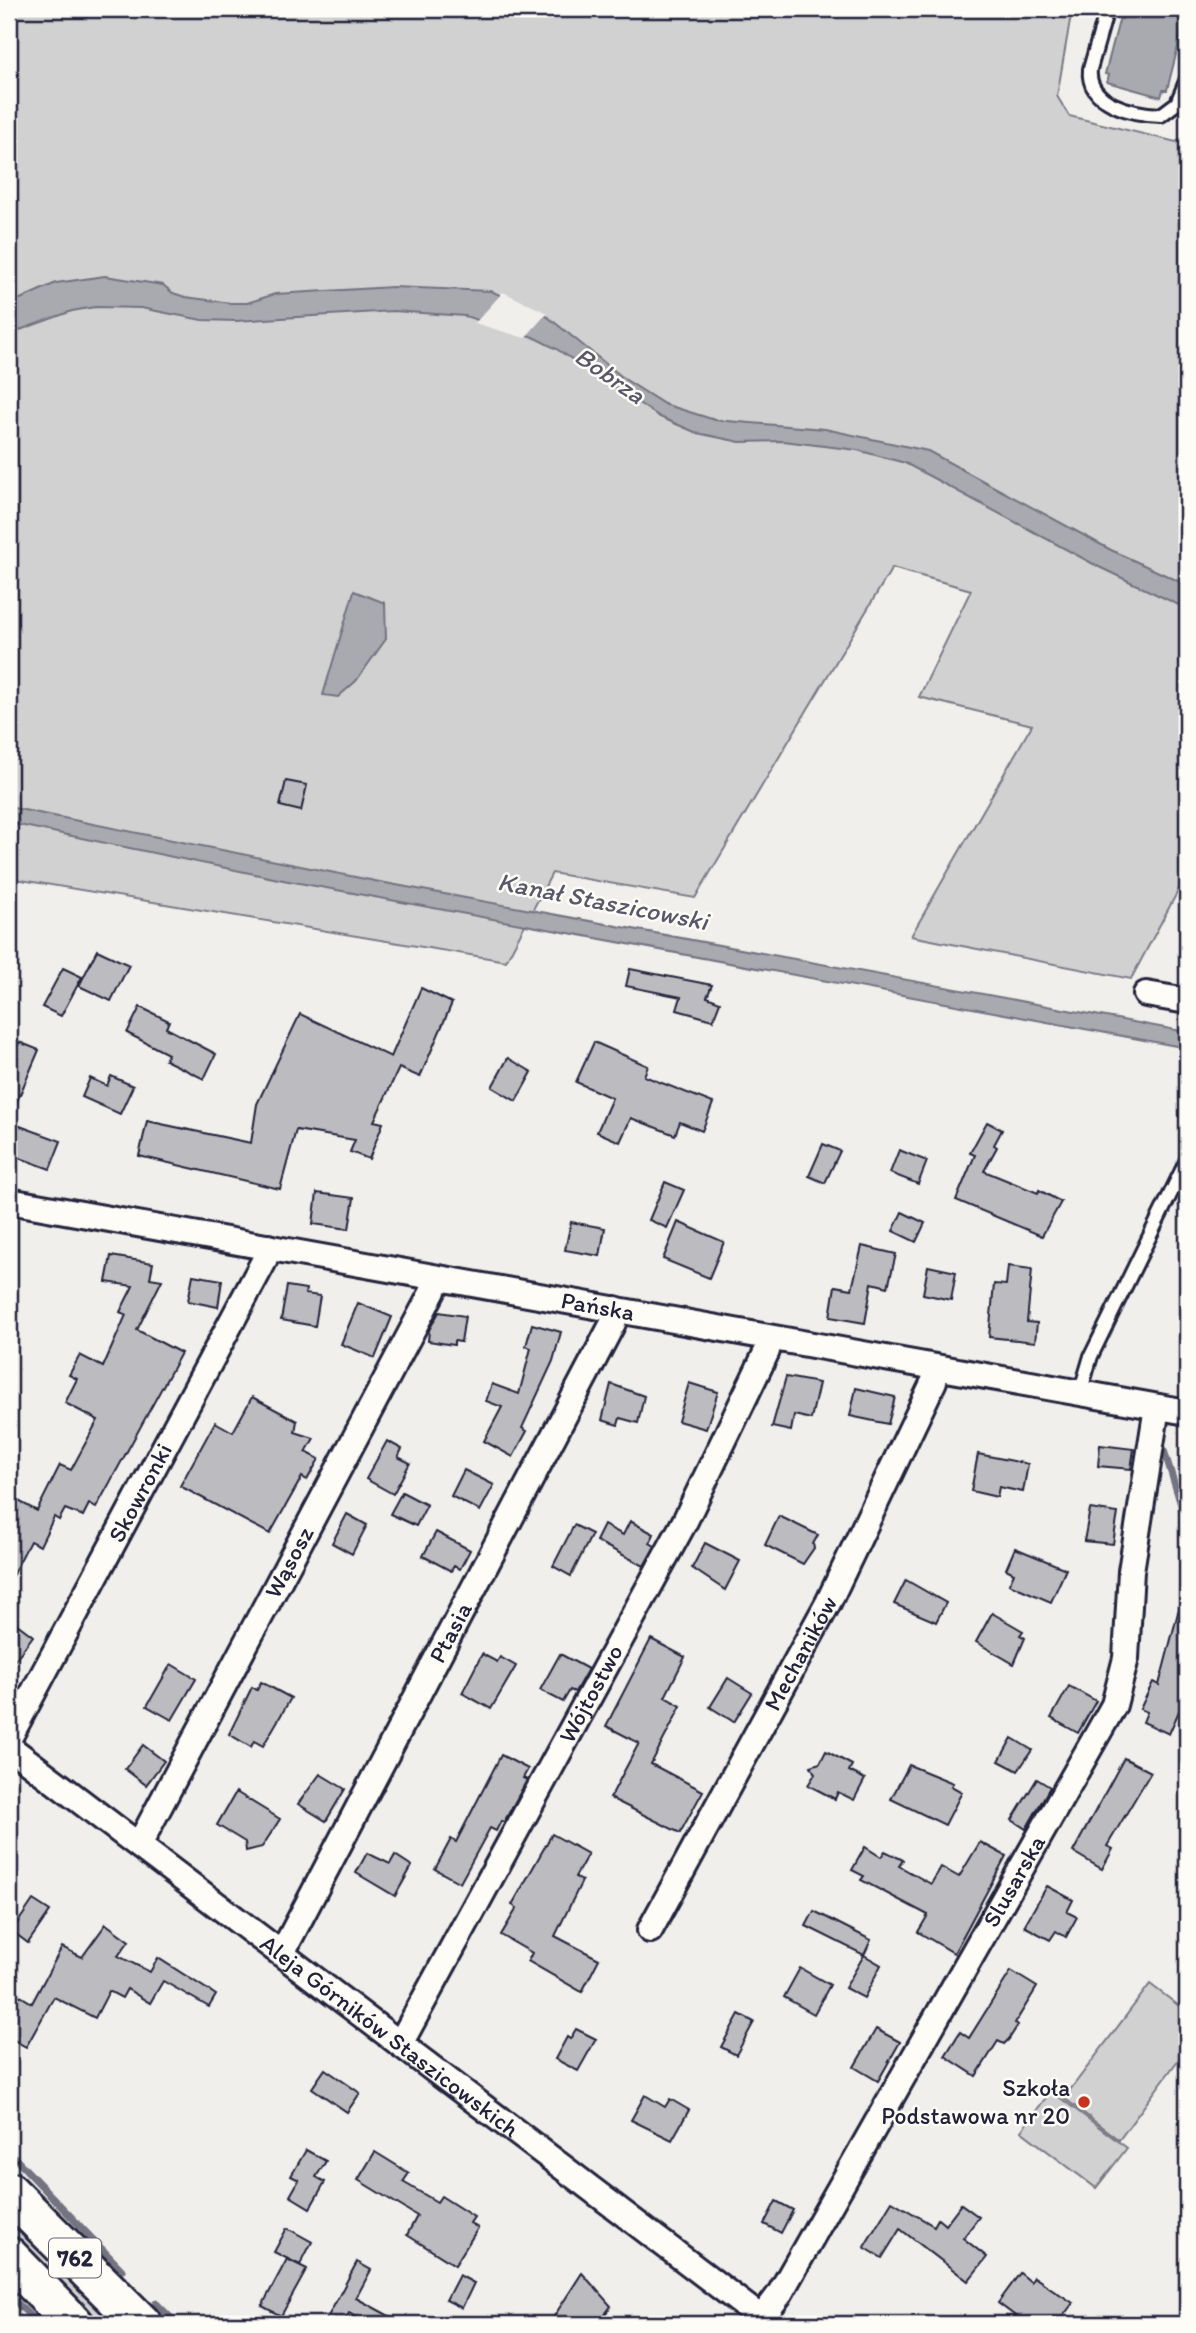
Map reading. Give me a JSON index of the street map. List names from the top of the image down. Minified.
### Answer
{"streets":{"main road":["762"],"street":["Pańska","Skowronki","Wąsosz","Ptasia","Mechaników","Wójtostwo","Ślusarska","Aleja Górników Staszicowskich"]},"crossings":[["Pańska","Skowronki"],["Pańska","Wąsosz"],["Pańska","Ptasia"],["Pańska","Mechaników"],["Pańska","Wójtostwo"],["Pańska","Ślusarska"],["Wąsosz","Aleja Górników Staszicowskich"],["Ptasia","Aleja Górników Staszicowskich"],["Wójtostwo","Aleja Górników Staszicowskich"],["Ślusarska","Aleja Górników Staszicowskich"]],"water":["Bobrza","Kanał Staszicowski"],"places":["Szkoła Podstawowa nr 20"]}
